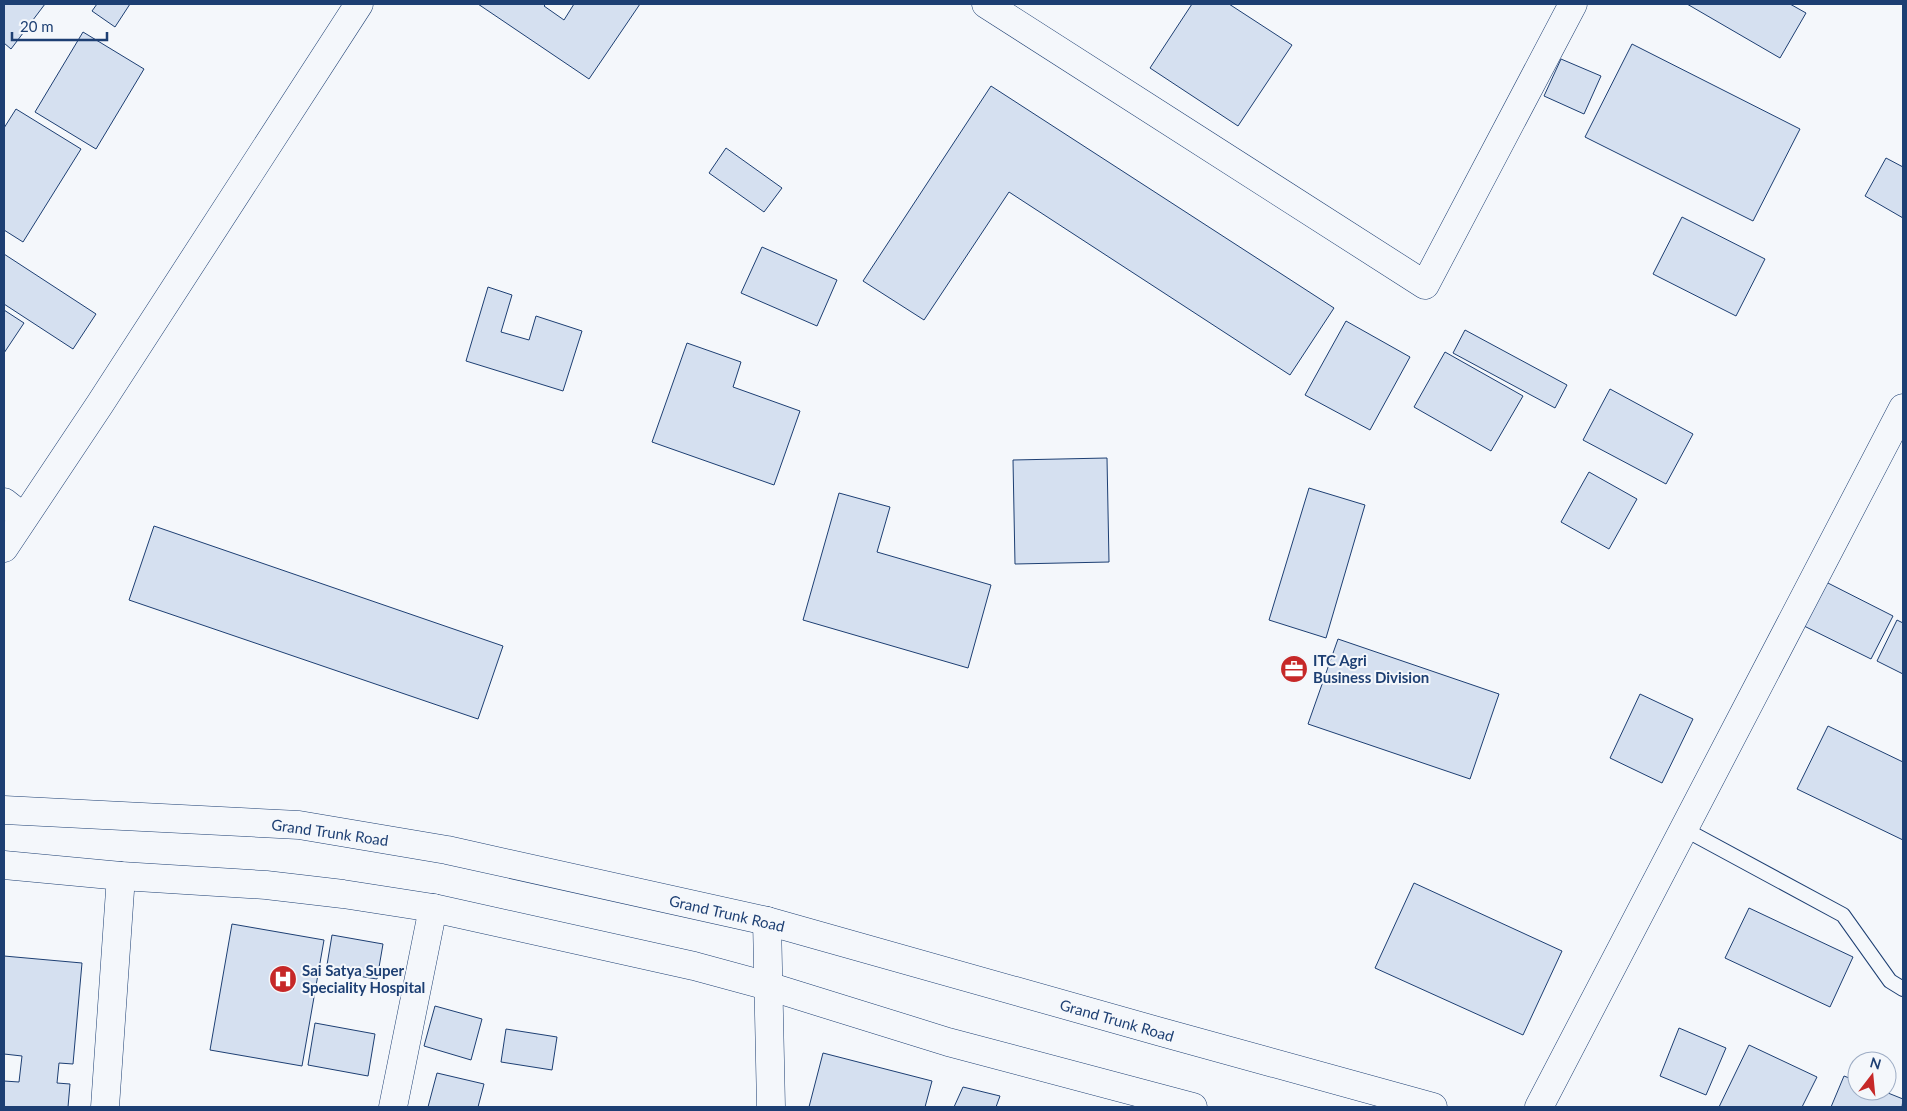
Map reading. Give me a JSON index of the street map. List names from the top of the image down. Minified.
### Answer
{"streets":{"street":["Grand Trunk Road"]},"places":{"office":["ITC Agri Business Division"],"hospital":["Sai Satya Super Speciality Hospital"]},"scale_bar":"20 m","north":"top"}
